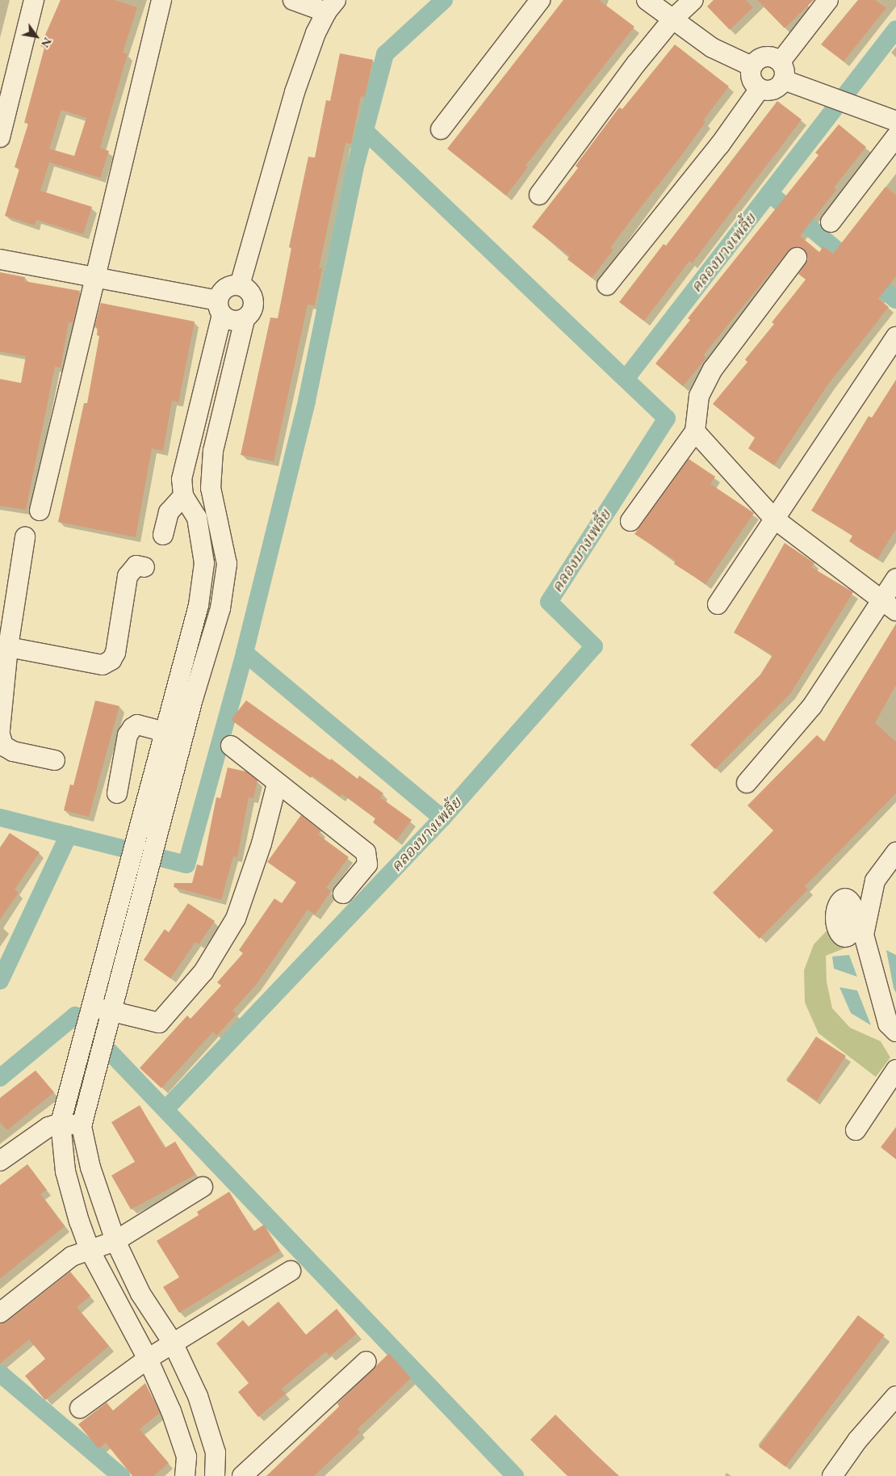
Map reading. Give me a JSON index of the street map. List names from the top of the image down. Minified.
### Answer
{"water":["คลองบางเพลี้ย"],"north":"bottom right"}
